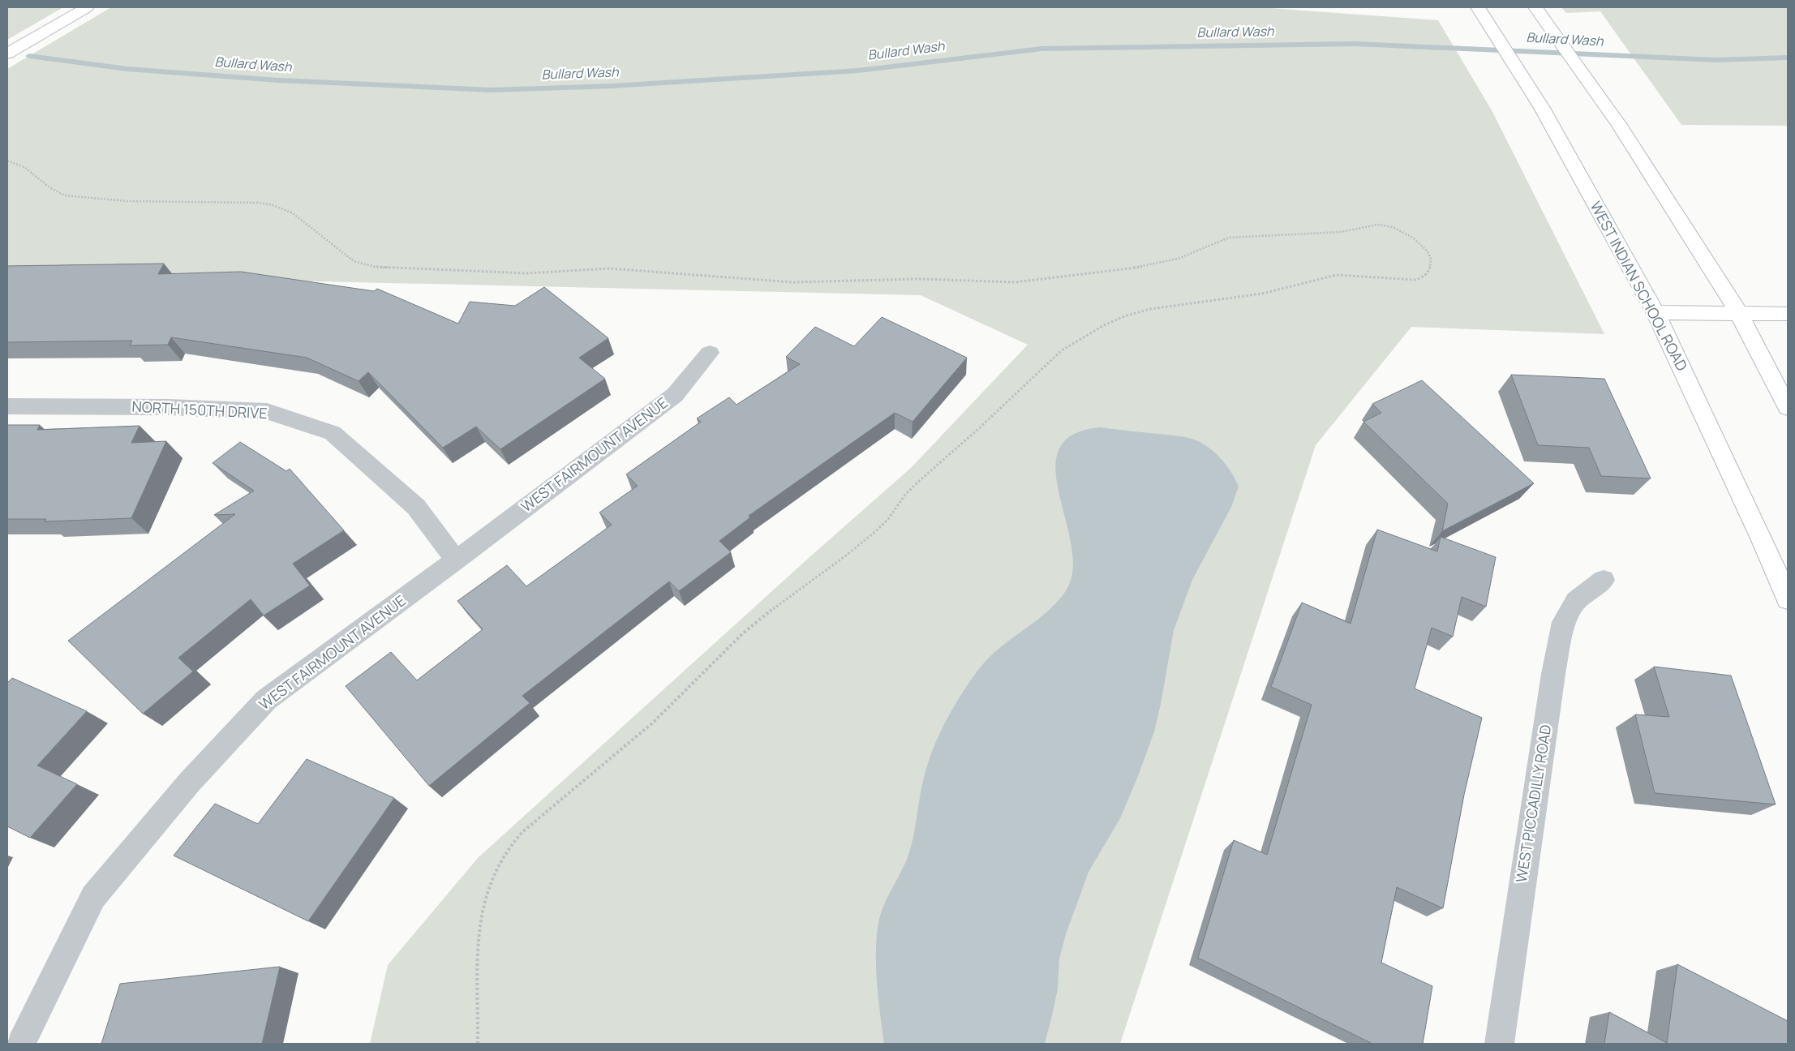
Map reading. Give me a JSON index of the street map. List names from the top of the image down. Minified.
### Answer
{"streets":{"main road":["WEST INDIAN SCHOOL ROAD"],"street":["NORTH 150TH DRIVE","WEST FAIRMOUNT AVENUE","WEST PICCADILLY ROAD"]},"crossings":[["NORTH 150TH DRIVE","WEST FAIRMOUNT AVENUE"]],"water":["Bullard Wash"]}
